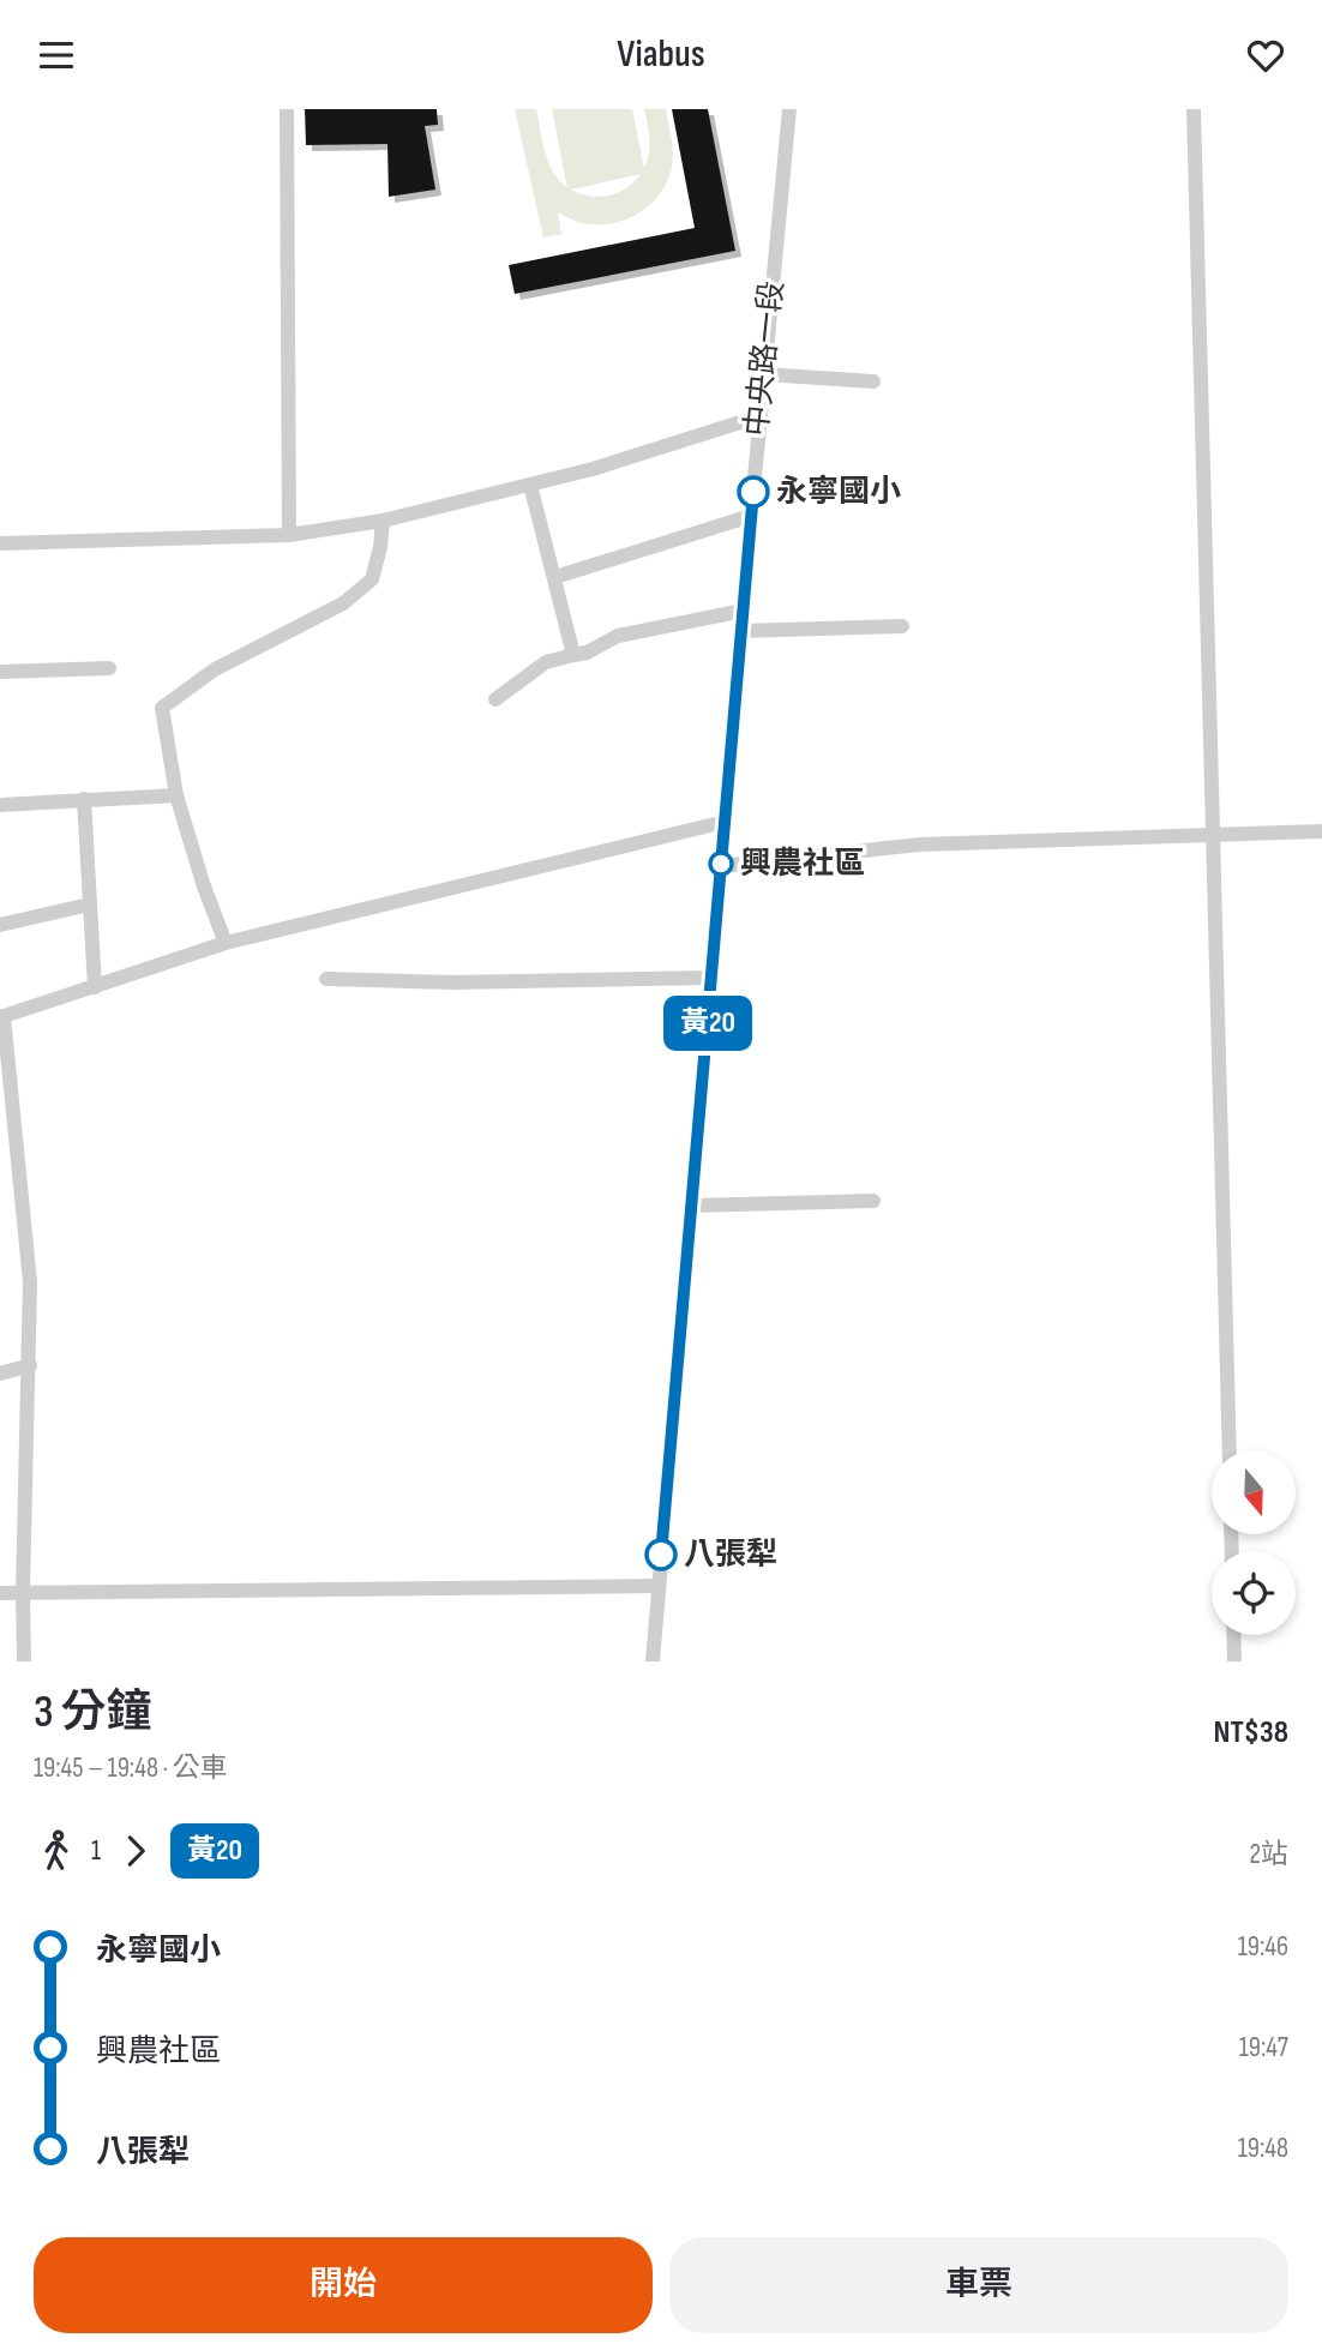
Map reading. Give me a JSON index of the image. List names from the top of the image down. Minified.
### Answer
{"streets":{"street":["中央路一段"]},"places":["永寧國小","興農社區","八張犁"],"lines":["bus line 黃20"],"north":"bottom","page":{"header":"Viabus","on_map":"黃20","heading":["3 分鐘","19:45 – 19:48 · 公車","NT$38"],"legs":["1","黃20","2站"],"list":[{"name":"永寧國小","value":"19:46"},{"name":"興農社區","value":"19:47"},{"name":"八張犁","value":"19:48"}],"buttons":["開始","車票"]}}
